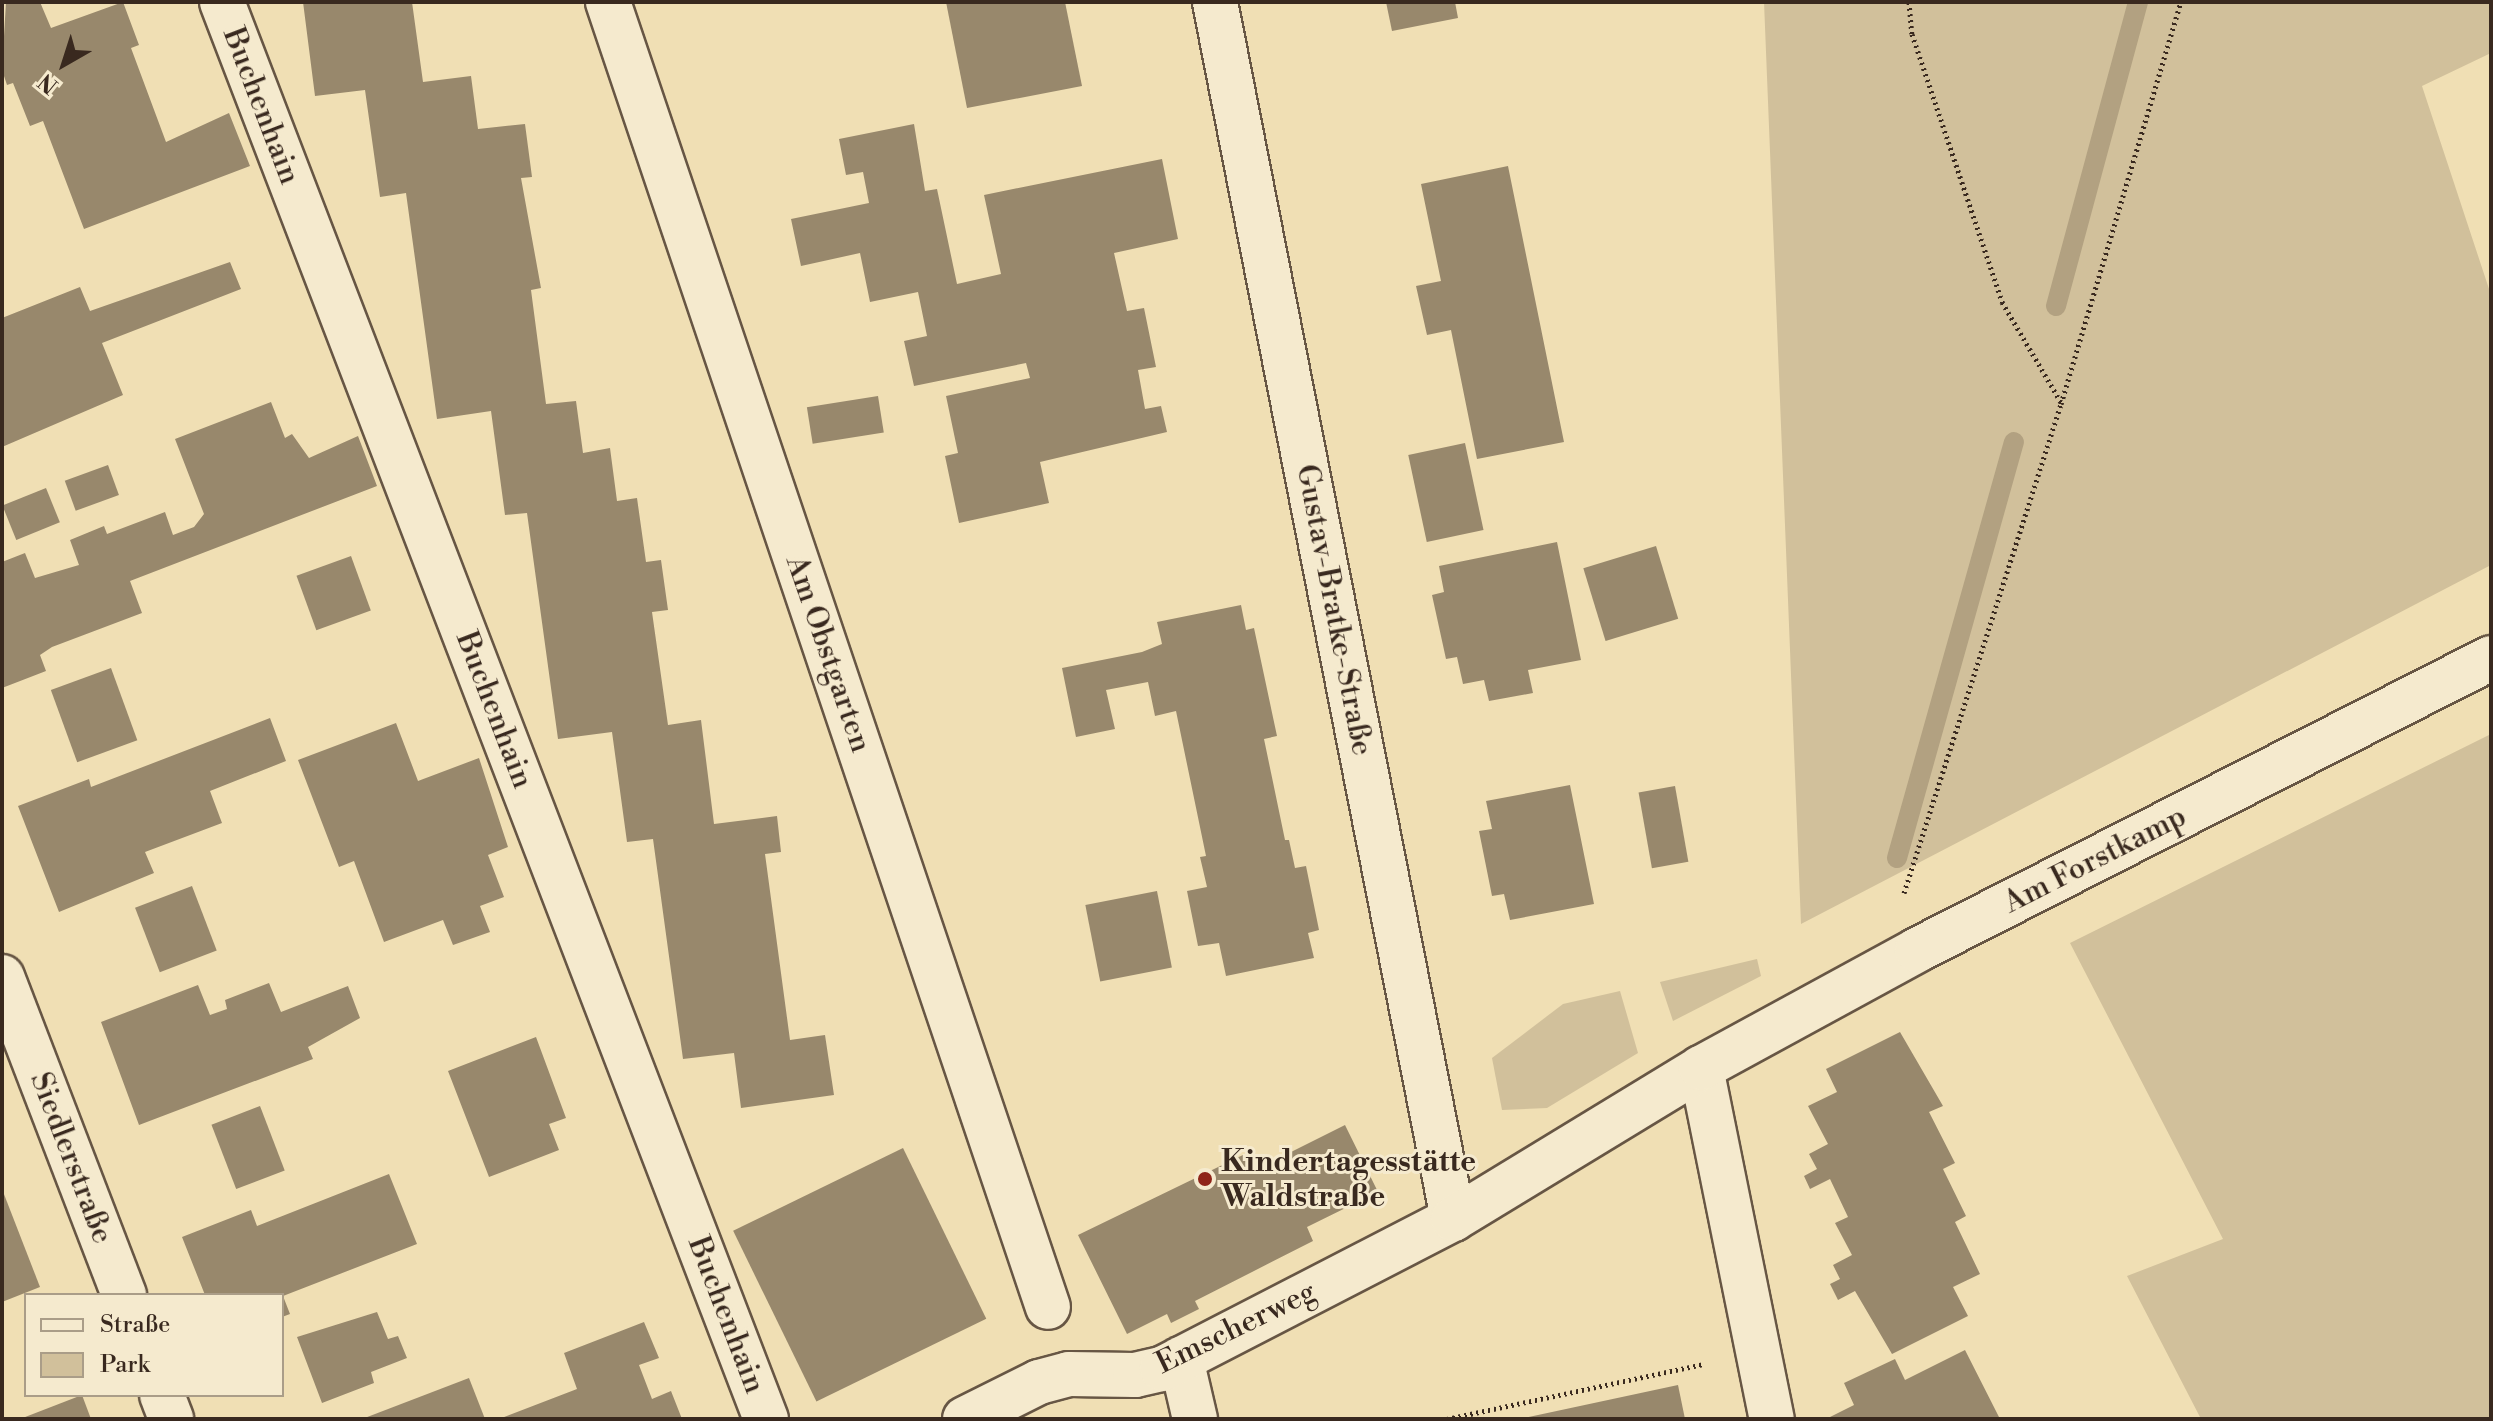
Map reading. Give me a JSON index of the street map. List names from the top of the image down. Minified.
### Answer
{"streets":{"street":["Buchenhain","Gustav-Bratke-Straße","Am Obstgarten","Am Forstkamp","Siedlerstraße","Emscherweg"]},"crossings":[["Gustav-Bratke-Straße","Am Forstkamp"],["Gustav-Bratke-Straße","Emscherweg"],["Am Forstkamp","Emscherweg"]],"places":["Kindertagesstätte Waldstraße"],"legend":["Straße","Park"],"north":"bottom left"}
